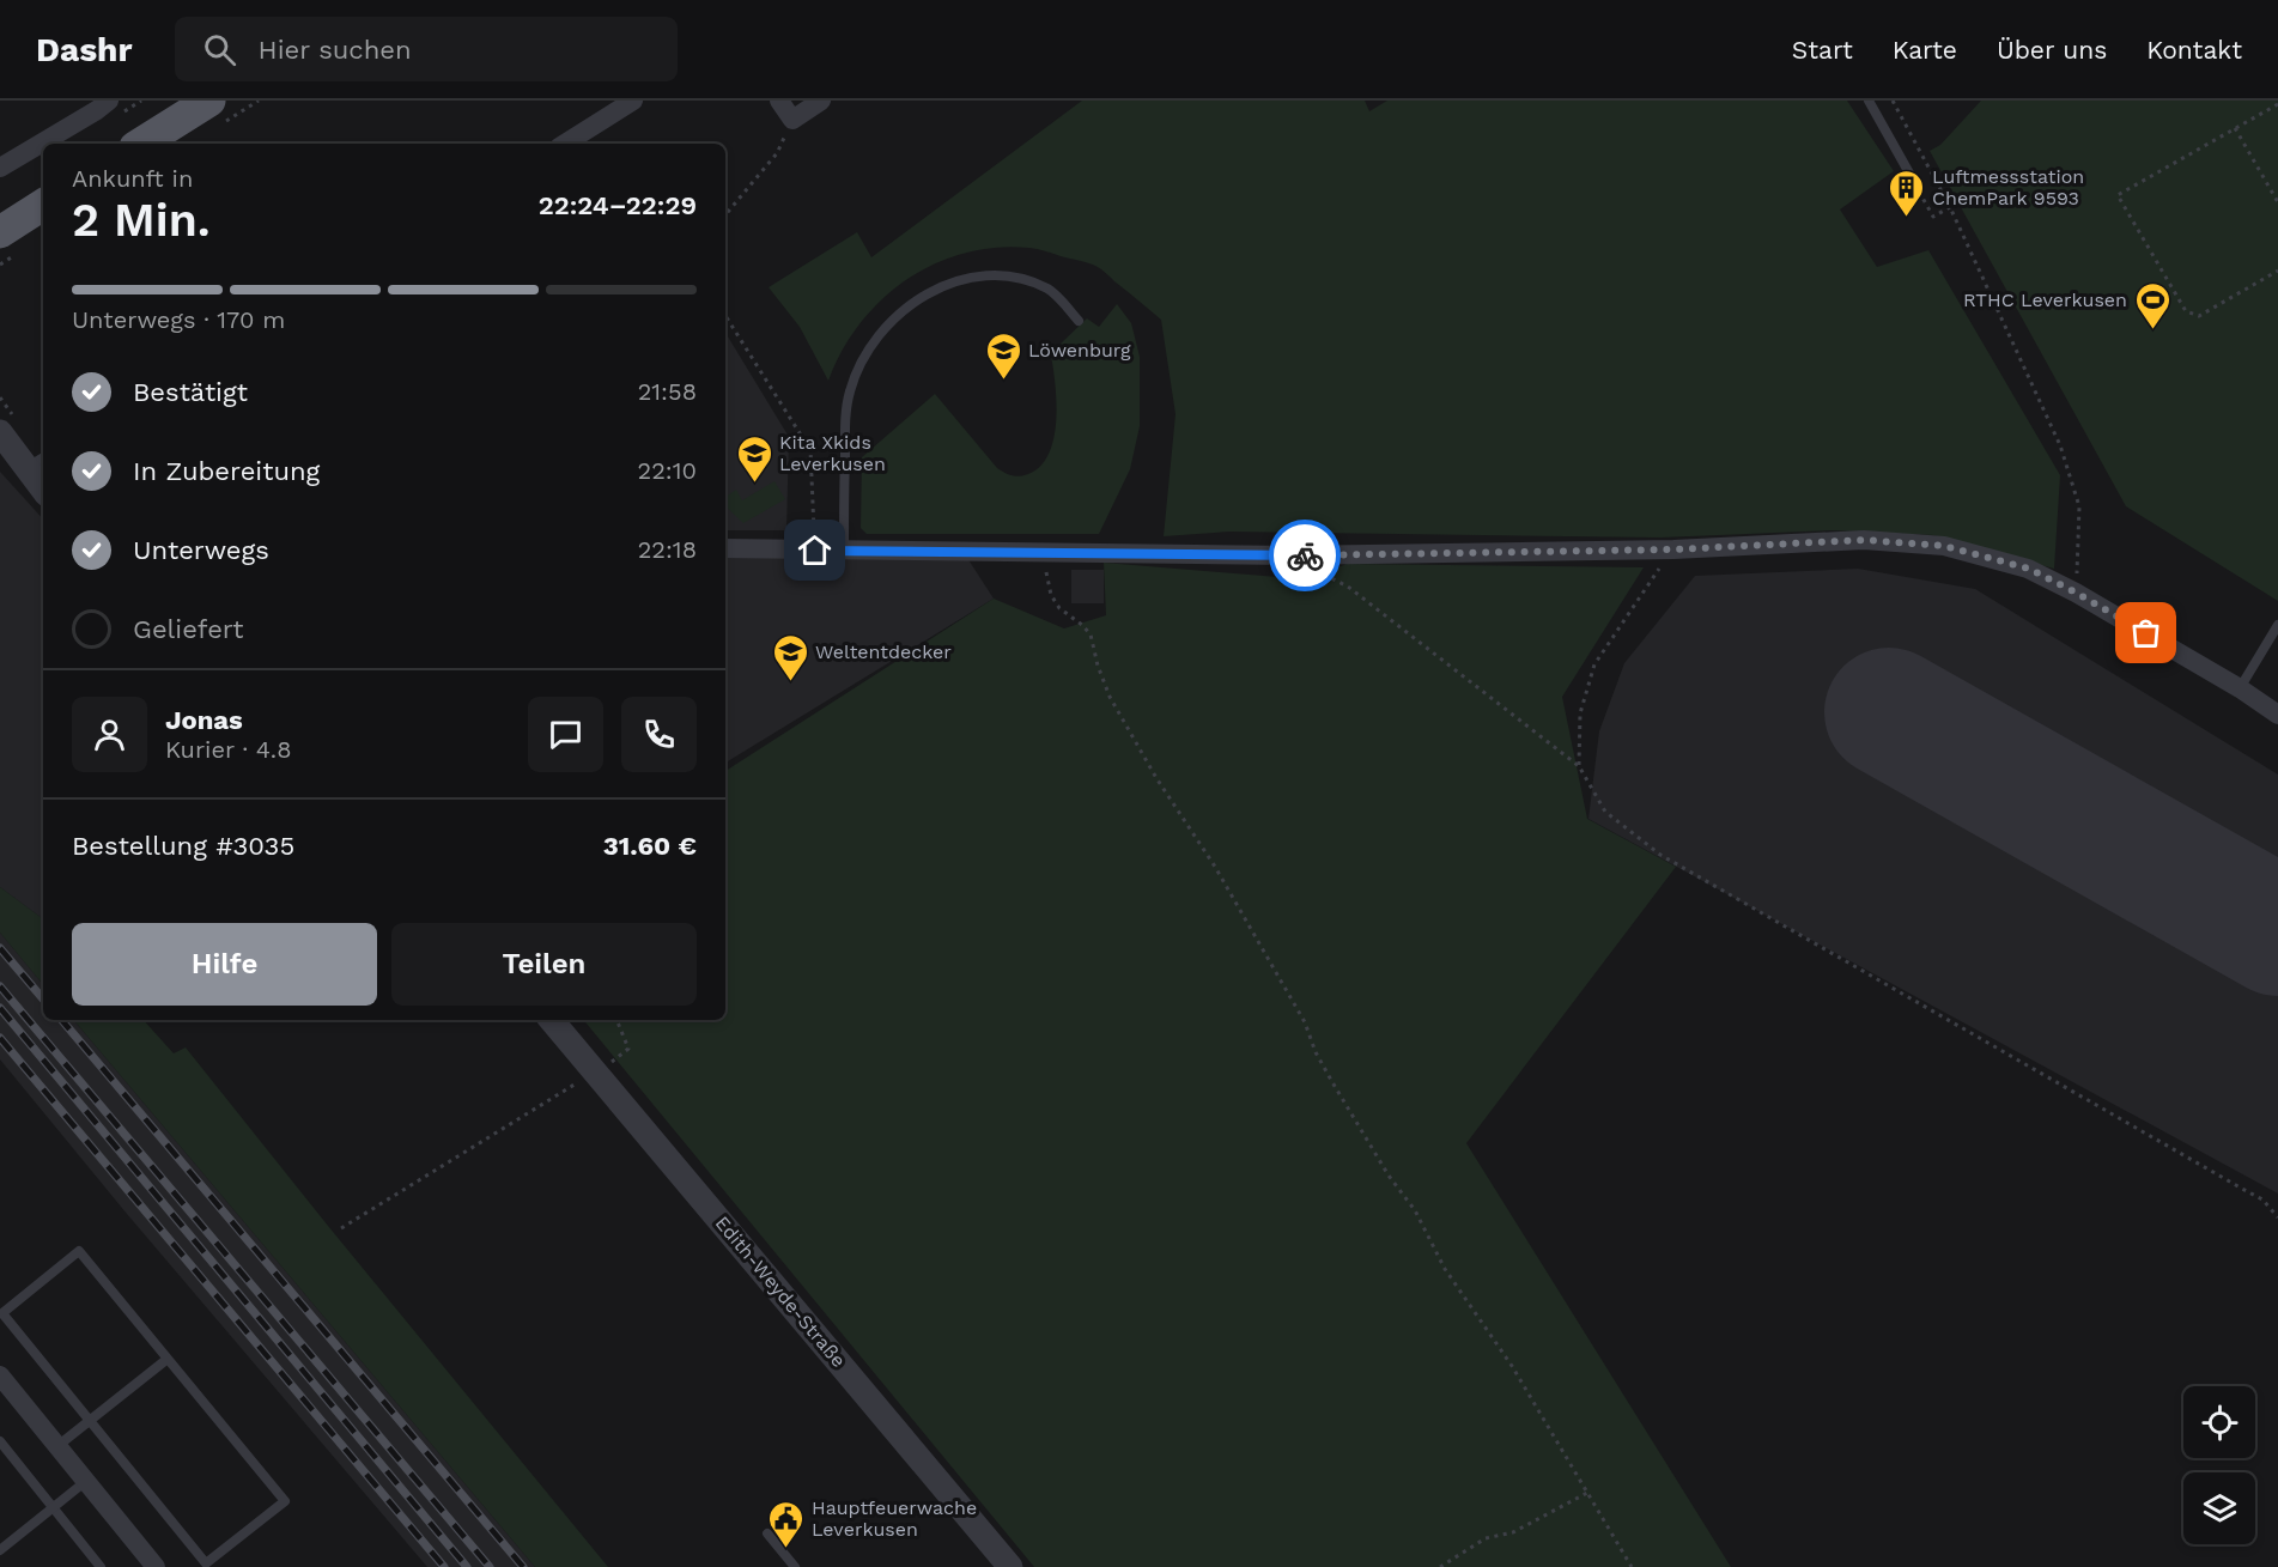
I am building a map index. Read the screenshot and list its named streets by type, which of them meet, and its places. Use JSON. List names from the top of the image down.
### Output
{
  "streets": {
    "street": ["Edith-Weyde-Straße"]
  },
  "places": {
    "building": ["Luftmessstation ChemPark 9593"],
    "sports": ["RTHC Leverkusen"],
    "school or university": ["Löwenburg", "Kita Xkids Leverkusen", "Weltentdecker"],
    "public building": ["Hauptfeuerwache Leverkusen"]
  },
  "page": {
    "header": "Dashr",
    "search": "Hier suchen",
    "nav": [
      "Start",
      "Karte",
      "Über uns",
      "Kontakt"
    ],
    "heading": ["2 Min.", "Ankunft in", "22:24–22:29"],
    "panel": [
      "Jonas",
      "Kurier · 4.8",
      "Bestellung #3035",
      "31.60 €"
    ],
    "bar": "Unterwegs · 170 m",
    "list": [
      ["Bestätigt", "21:58"],
      ["In Zubereitung", "22:10"],
      ["Unterwegs", "22:18"],
      "Geliefert"
    ],
    "buttons": ["Hilfe", "Teilen"]
  }
}
